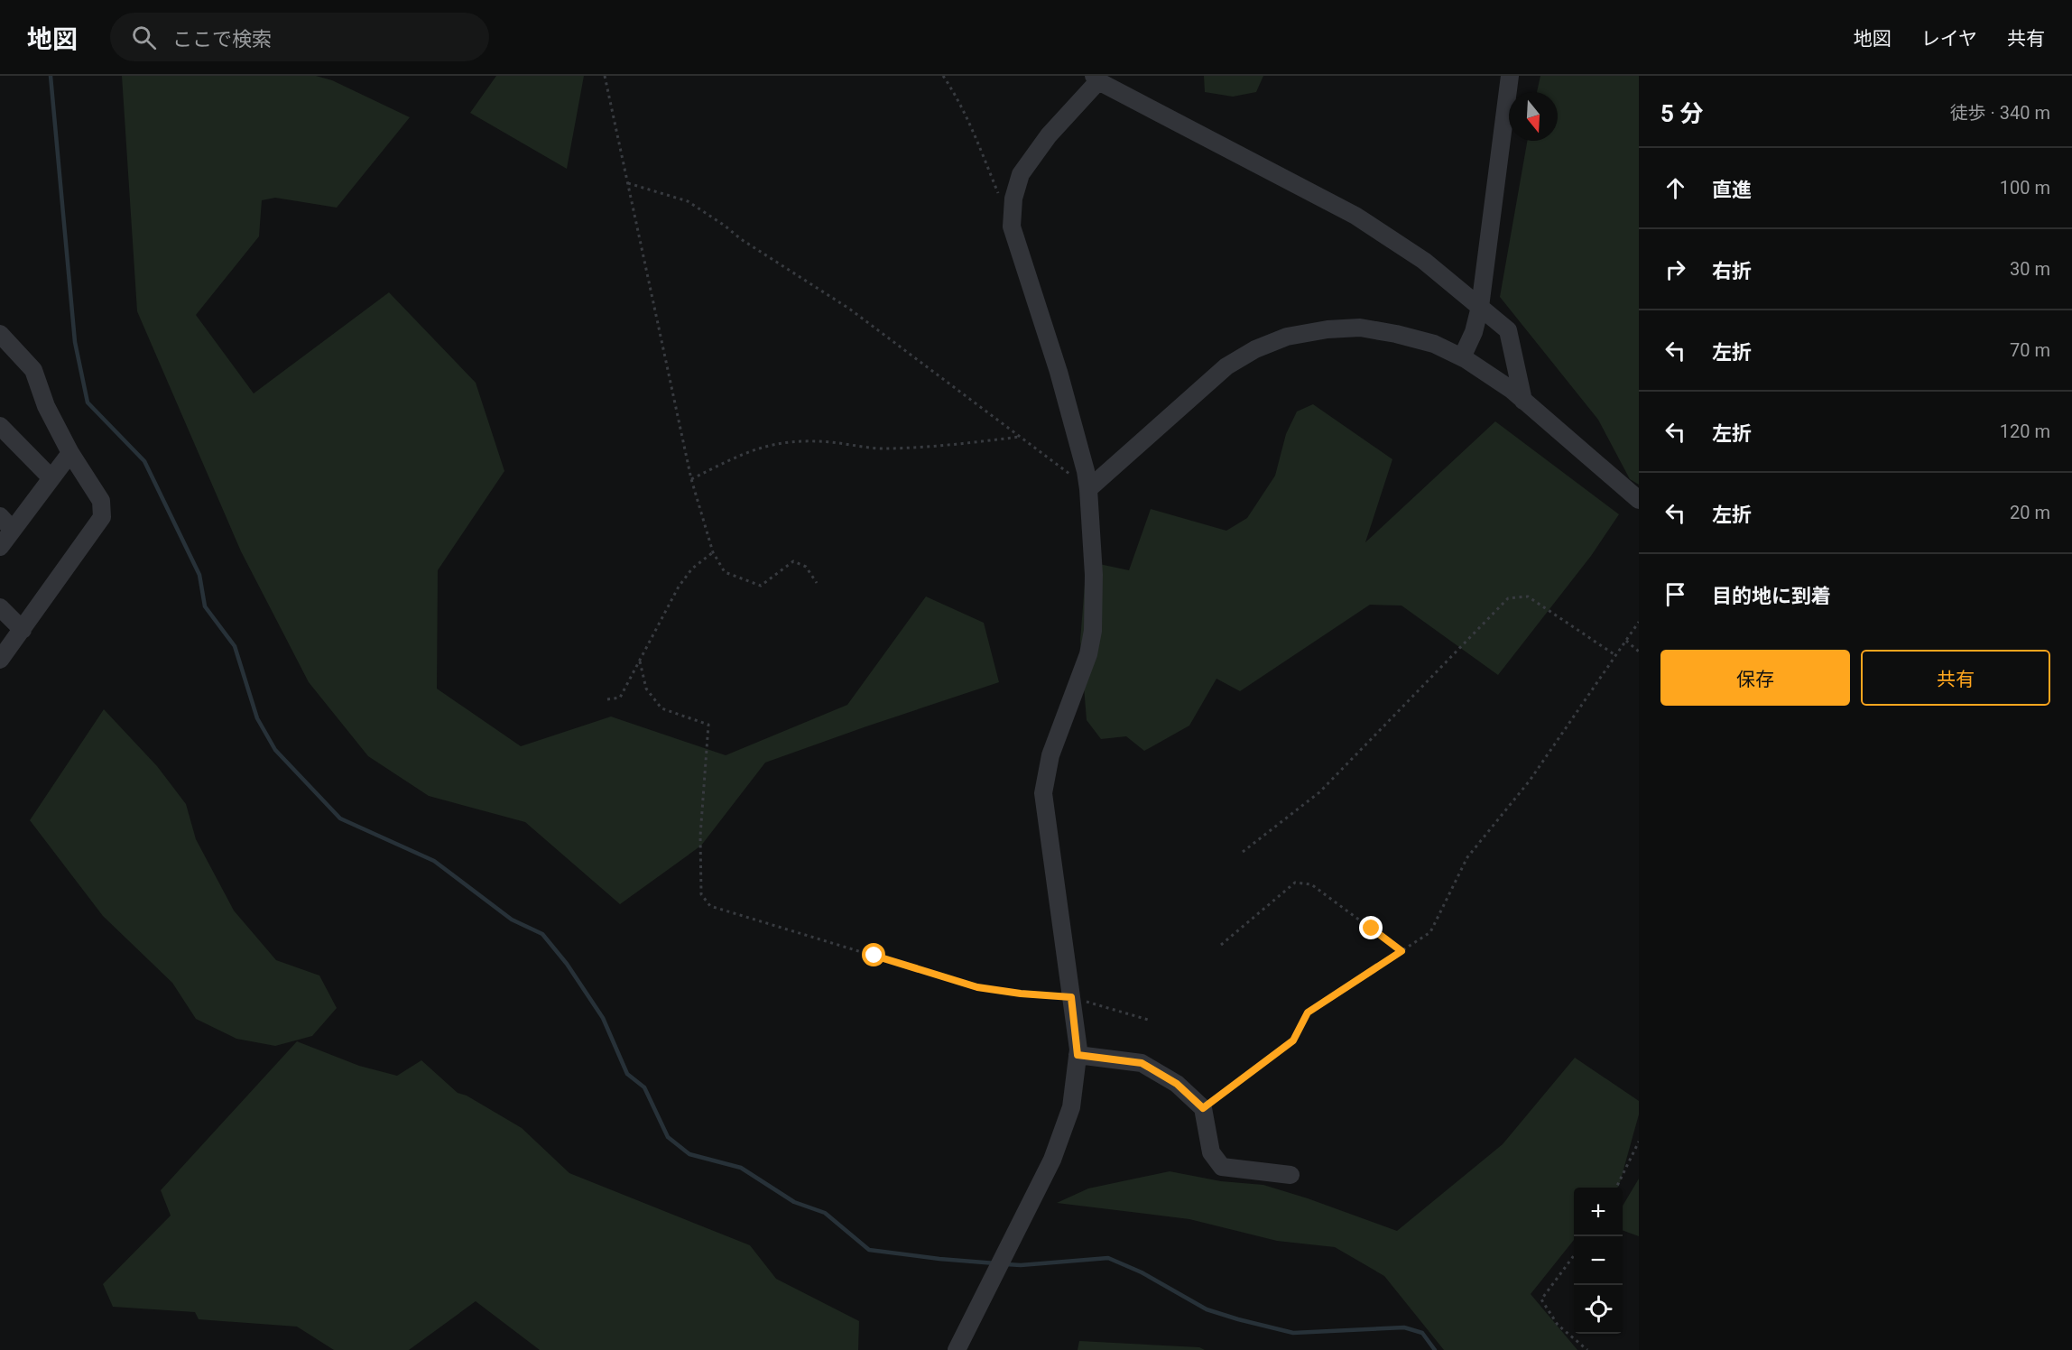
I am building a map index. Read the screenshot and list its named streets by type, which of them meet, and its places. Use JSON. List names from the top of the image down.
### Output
{
  "north": "bottom",
  "page": {
    "header": "地図",
    "search": "ここで検索",
    "nav": ["地図", "レイヤ", "共有"],
    "heading": ["5 分", "徒歩 · 340 m"],
    "list": [
      ["直進", "100 m"],
      ["右折", "30 m"],
      ["左折", "70 m"],
      ["左折", "120 m"],
      ["左折", "20 m"],
      "目的地に到着"
    ],
    "buttons": ["保存", "共有"],
    "map_buttons": ["+", "−"]
  }
}
